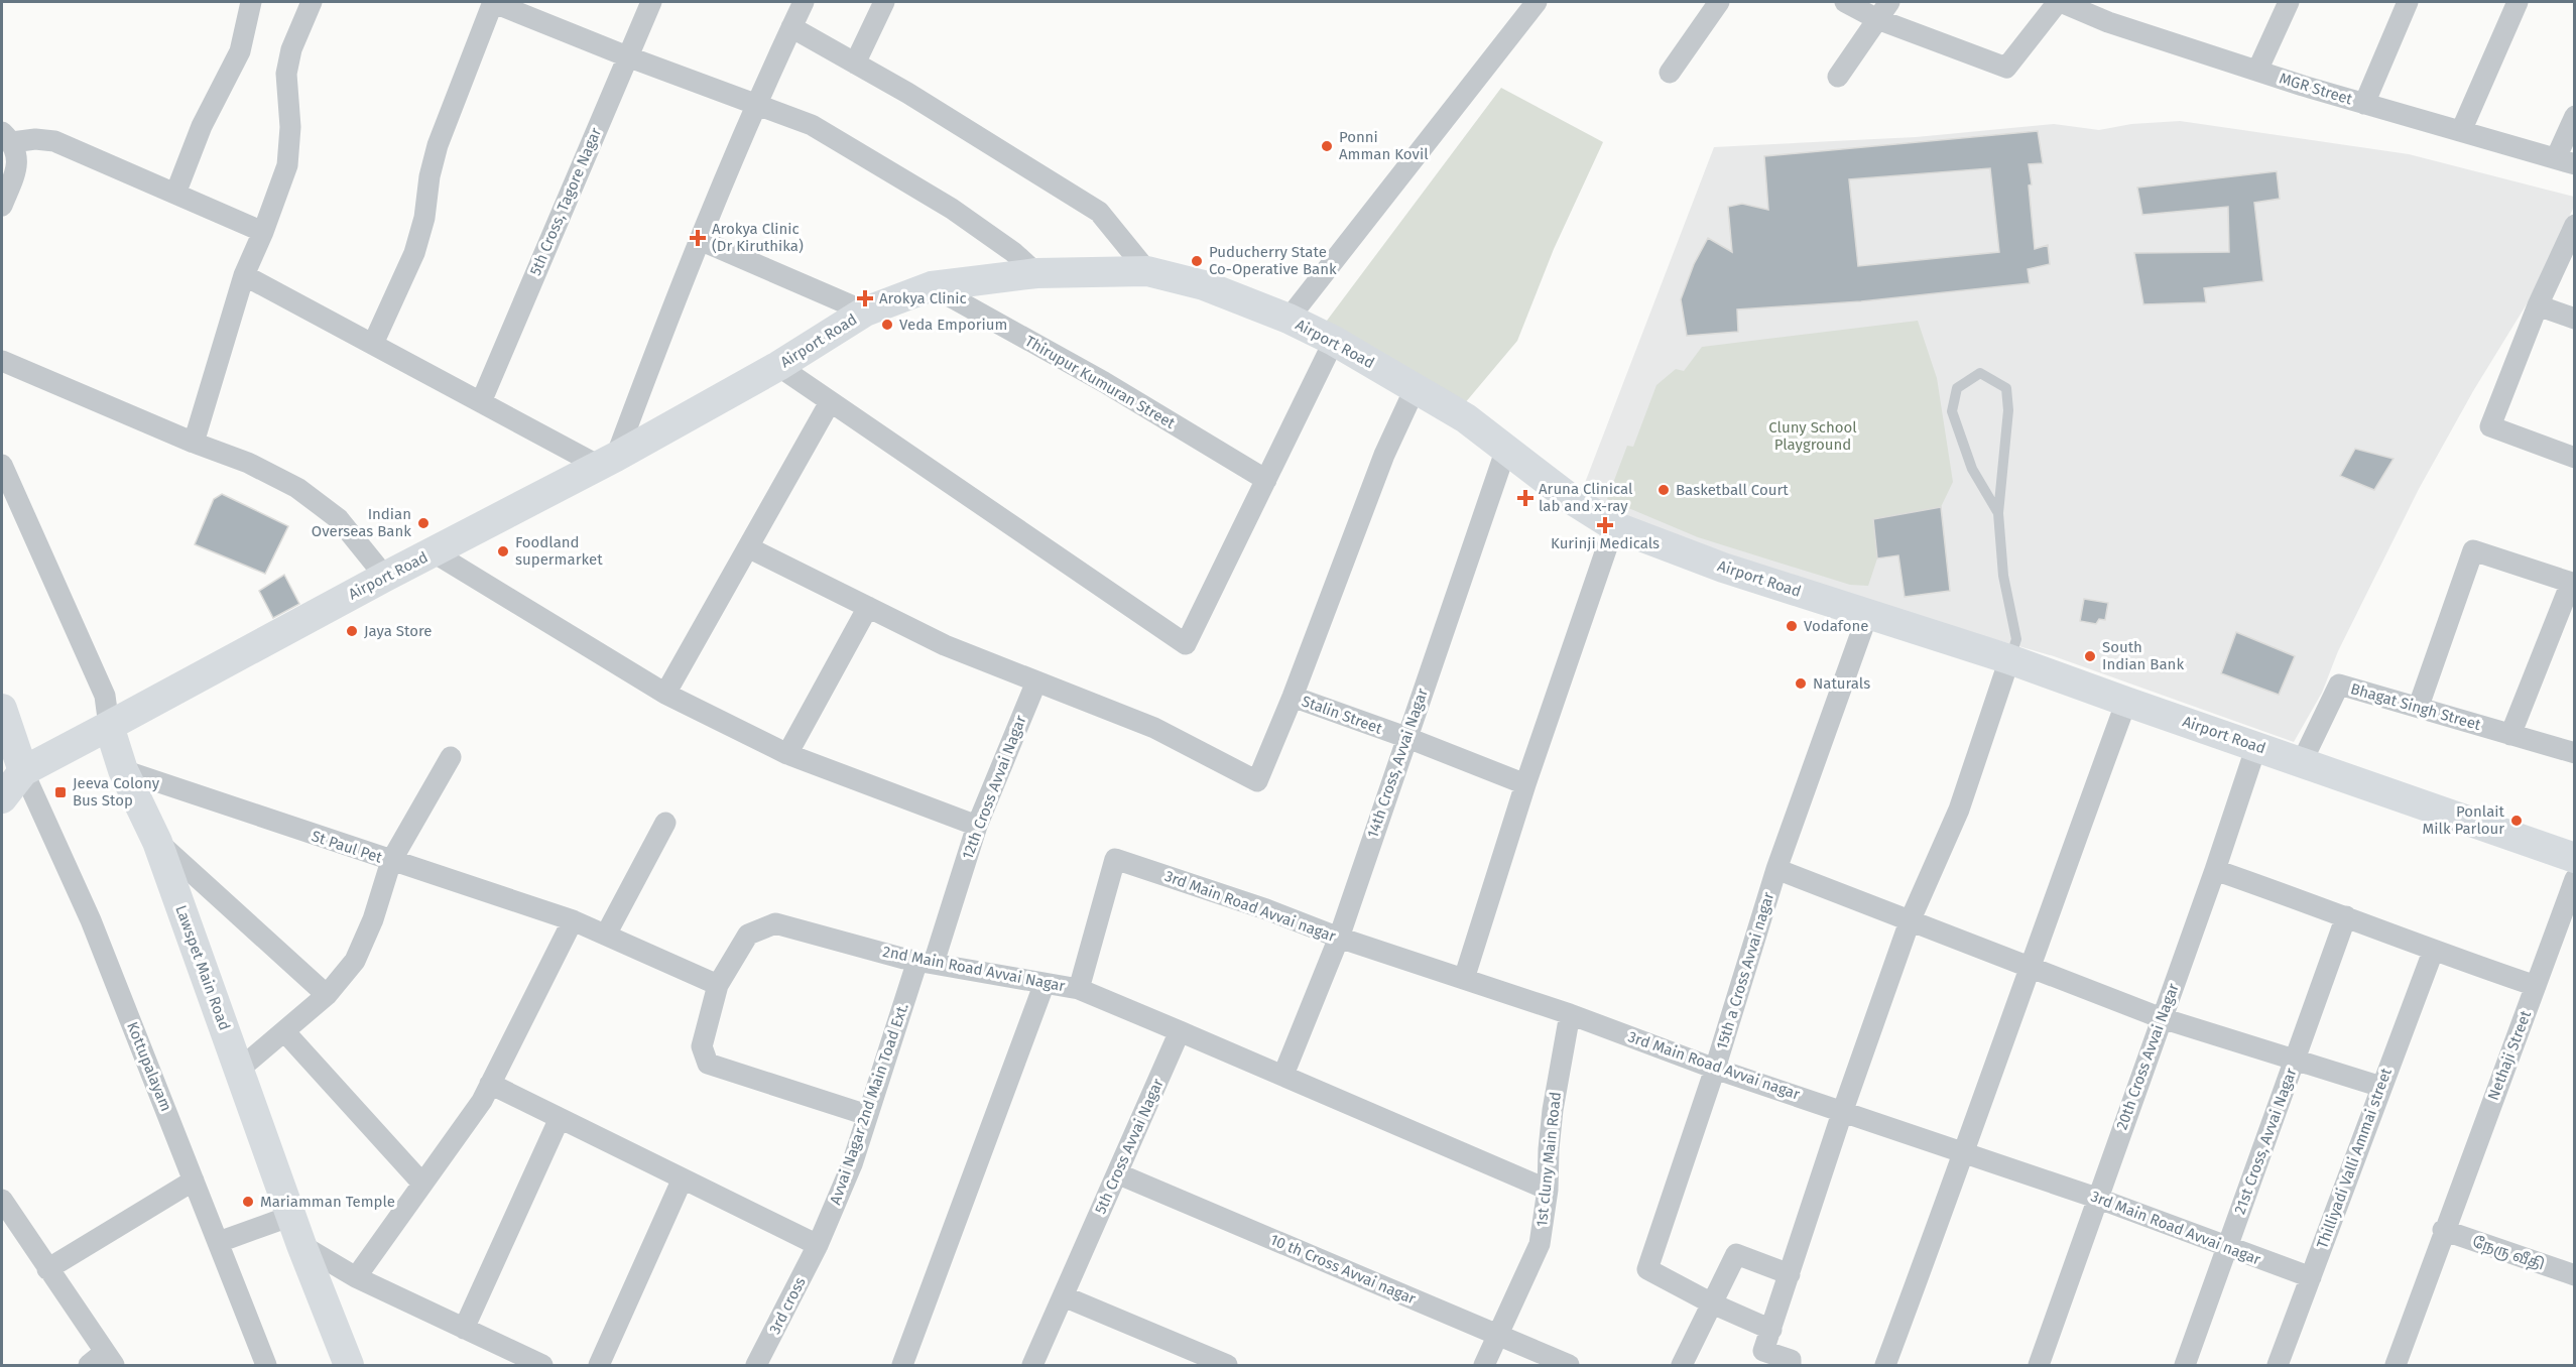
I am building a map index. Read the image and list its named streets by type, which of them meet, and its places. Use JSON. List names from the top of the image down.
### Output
{
  "streets": {
    "street": [
      "MGR Street",
      "5th Cross, Tagore Nagar",
      "Airport Road",
      "Thirupur Kumuran Street",
      "Bhagat Singh Street",
      "Stalin Street",
      "14th Cross, Avvai Nagar",
      "12th Cross Avvai Nagar",
      "St Paul Pet",
      "3rd Main Road Avvai nagar",
      "Lawspet Main Road",
      "2nd Main Road Avvai Nagar",
      "15th a Cross Avvai nagar",
      "Nethaji Street",
      "20th Cross Avvai Nagar",
      "Kottupalayam",
      "Avvai Nagar 2nd Main Toad Ext.",
      "21st Cross, Avvai Nagar",
      "5th Cross Avvai Nagar",
      "Thilliyadi Valli Ammai street",
      "1st cluny Main Road",
      "நேரு வீதி",
      "10 th Cross Avvai nagar",
      "3rd cross"
    ]
  },
  "crossings": [
    ["Airport Road", "Thirupur Kumuran Street"],
    ["Airport Road", "Bhagat Singh Street"],
    ["Airport Road", "14th Cross, Avvai Nagar"],
    ["Airport Road", "Lawspet Main Road"],
    ["Airport Road", "15th a Cross Avvai nagar"],
    ["Airport Road", "20th Cross Avvai Nagar"],
    ["Stalin Street", "14th Cross, Avvai Nagar"],
    ["14th Cross, Avvai Nagar", "3rd Main Road Avvai nagar"],
    ["12th Cross Avvai Nagar", "2nd Main Road Avvai Nagar"],
    ["12th Cross Avvai Nagar", "Avvai Nagar 2nd Main Toad Ext."],
    ["St Paul Pet", "Lawspet Main Road"],
    ["St Paul Pet", "2nd Main Road Avvai Nagar"],
    ["3rd Main Road Avvai nagar", "2nd Main Road Avvai Nagar"],
    ["3rd Main Road Avvai nagar", "15th a Cross Avvai nagar"],
    ["3rd Main Road Avvai nagar", "20th Cross Avvai Nagar"],
    ["3rd Main Road Avvai nagar", "21st Cross, Avvai Nagar"],
    ["3rd Main Road Avvai nagar", "Thilliyadi Valli Ammai street"],
    ["3rd Main Road Avvai nagar", "1st cluny Main Road"],
    ["2nd Main Road Avvai Nagar", "Avvai Nagar 2nd Main Toad Ext."],
    ["2nd Main Road Avvai Nagar", "5th Cross Avvai Nagar"],
    ["Nethaji Street", "நேரு வீதி"],
    ["Avvai Nagar 2nd Main Toad Ext.", "3rd cross"],
    ["5th Cross Avvai Nagar", "10 th Cross Avvai nagar"],
    ["1st cluny Main Road", "10 th Cross Avvai nagar"]
  ],
  "parks": ["Cluny School Playground"],
  "places": {
    "other": [
      "Ponni Amman Kovil",
      "Puducherry State Co-Operative Bank",
      "Veda Emporium",
      "Basketball Court",
      "Indian Overseas Bank",
      "Foodland supermarket",
      "Vodafone",
      "Jaya Store",
      "South Indian Bank",
      "Naturals",
      "Ponlait Milk Parlour",
      "Mariamman Temple"
    ],
    "health": [
      "Arokya Clinic (Dr Kiruthika)",
      "Arokya Clinic",
      "Aruna Clinical lab and x-ray",
      "Kurinji Medicals"
    ],
    "transit": ["Jeeva Colony Bus Stop"]
  }
}
